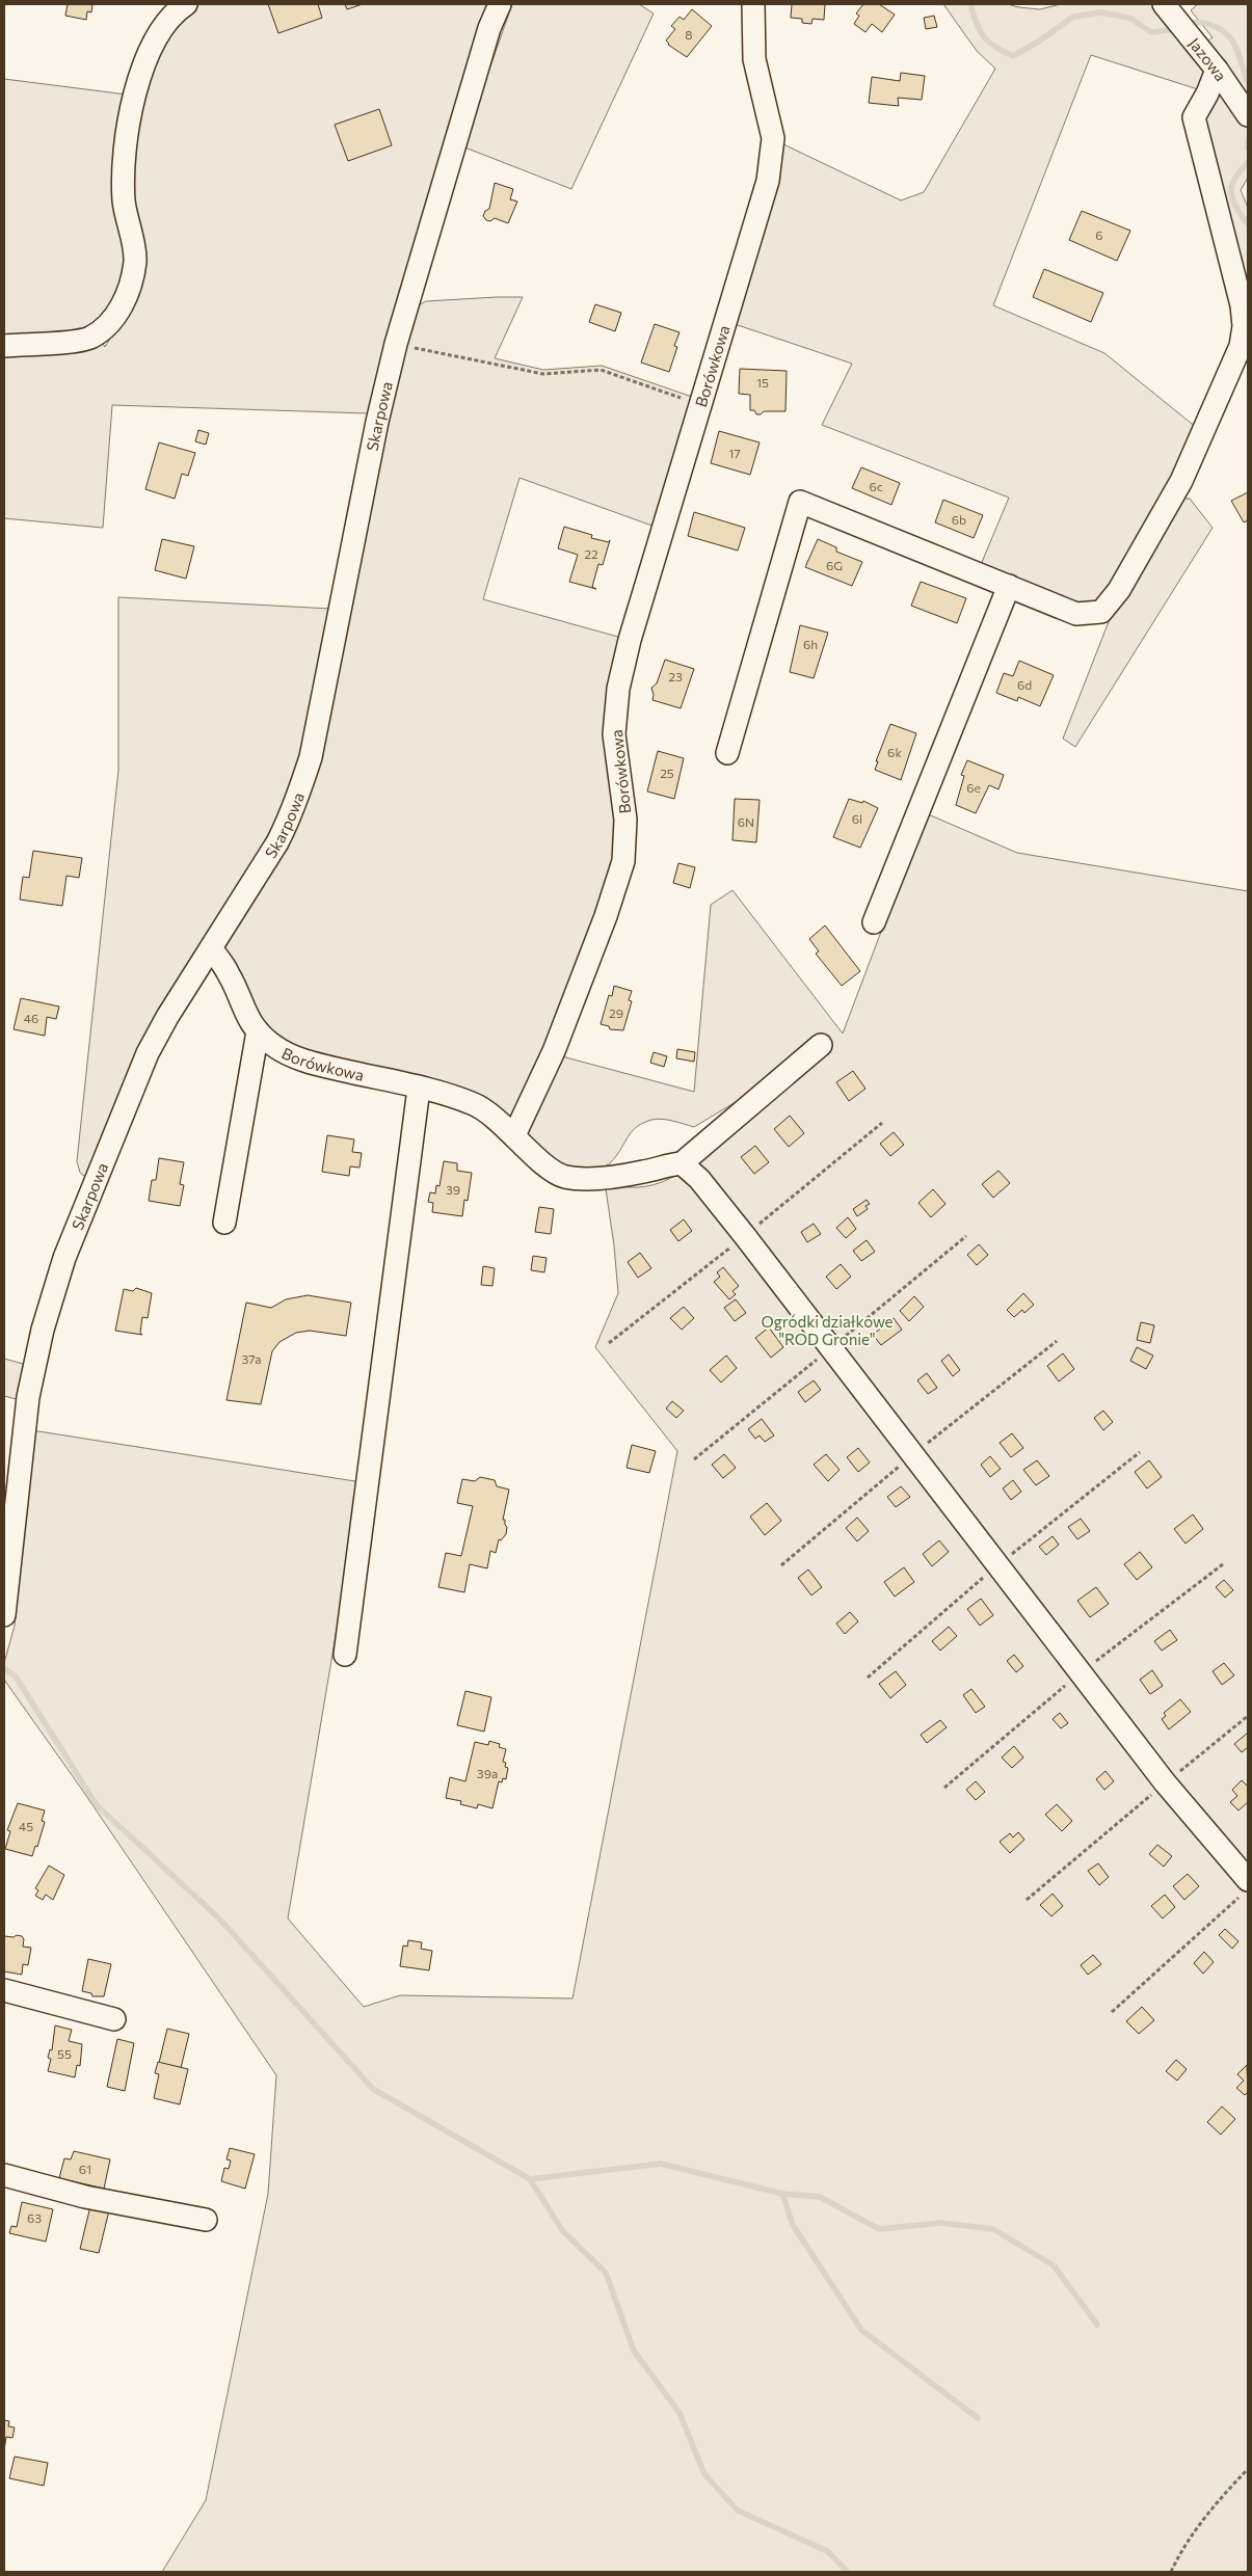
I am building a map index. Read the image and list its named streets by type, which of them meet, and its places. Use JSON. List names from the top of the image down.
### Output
{
  "streets": {
    "street": ["Jazowa", "Borówkowa", "Skarpowa"]
  },
  "crossings": [
    ["Borówkowa", "Skarpowa"]
  ],
  "parks": ["Ogródki działkowe \"ROD Gronie\""],
  "house_numbers": [
    "8",
    "6",
    "15",
    "17",
    "6c",
    "6b",
    "22",
    "6G",
    "6h",
    "23",
    "6d",
    "6k",
    "25",
    "6e",
    "6l",
    "6N",
    "29",
    "46",
    "39",
    "37a",
    "39a",
    "45",
    "55",
    "61",
    "63"
  ]
}
